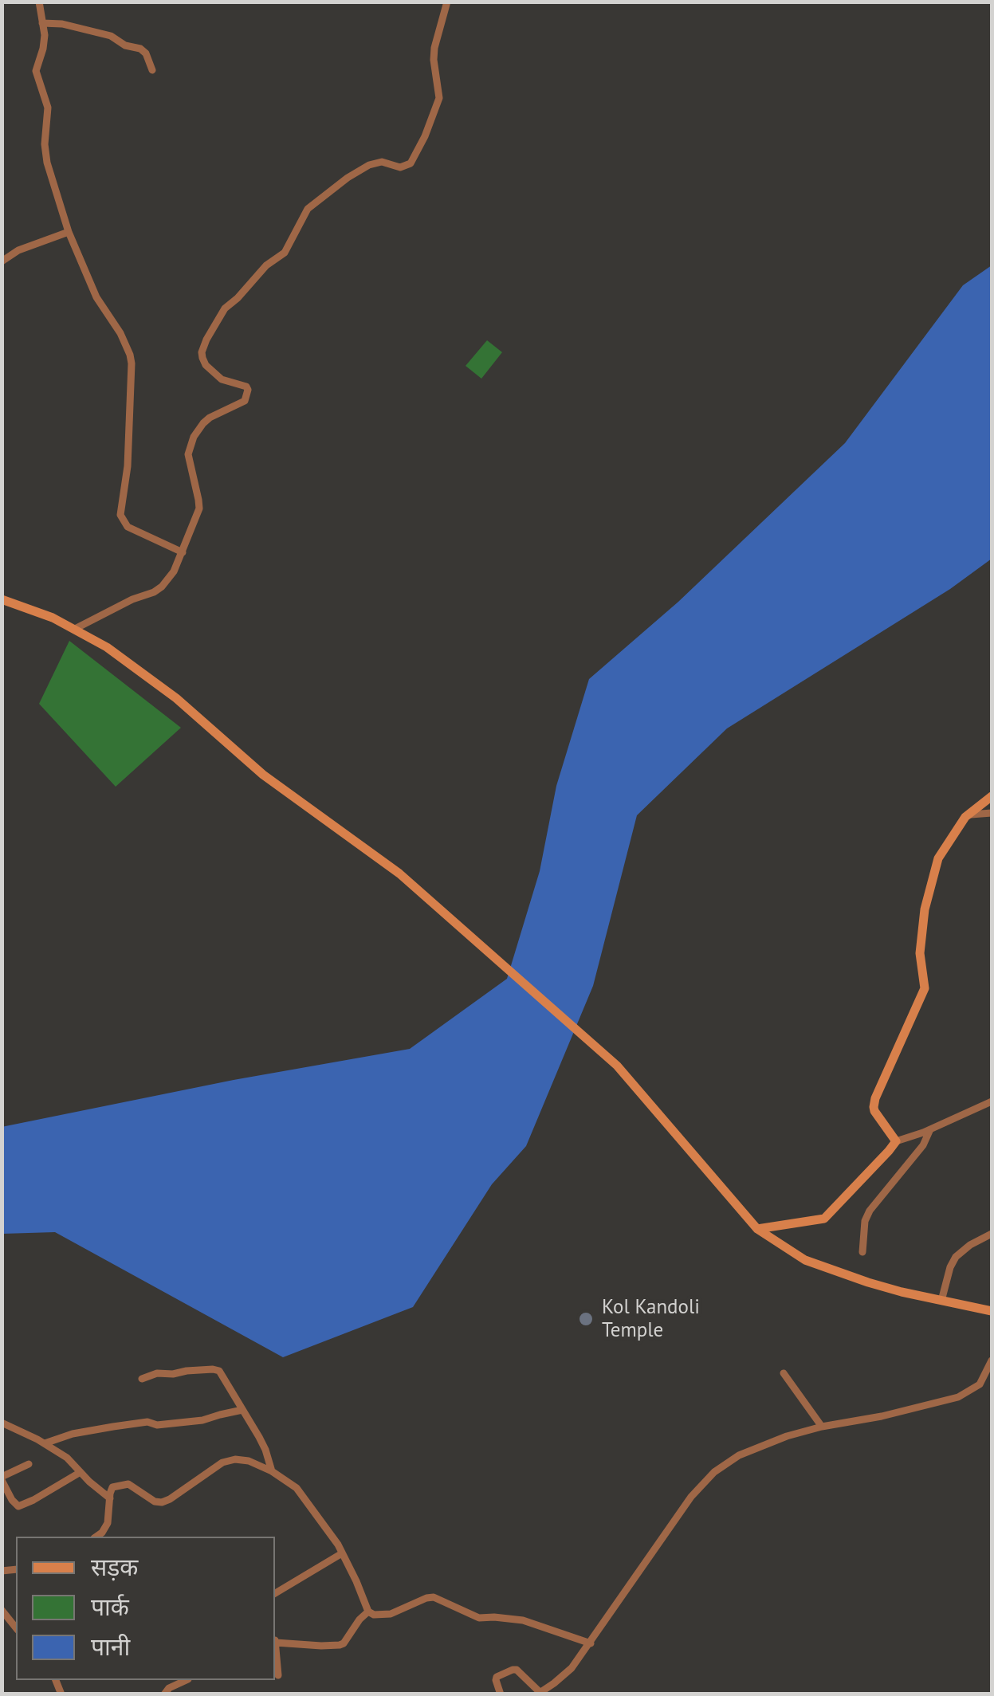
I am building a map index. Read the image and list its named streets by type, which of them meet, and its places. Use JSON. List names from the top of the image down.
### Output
{
  "places": ["Kol Kandoli Temple"],
  "legend": ["सड़क", "पार्क", "पानी"]
}
